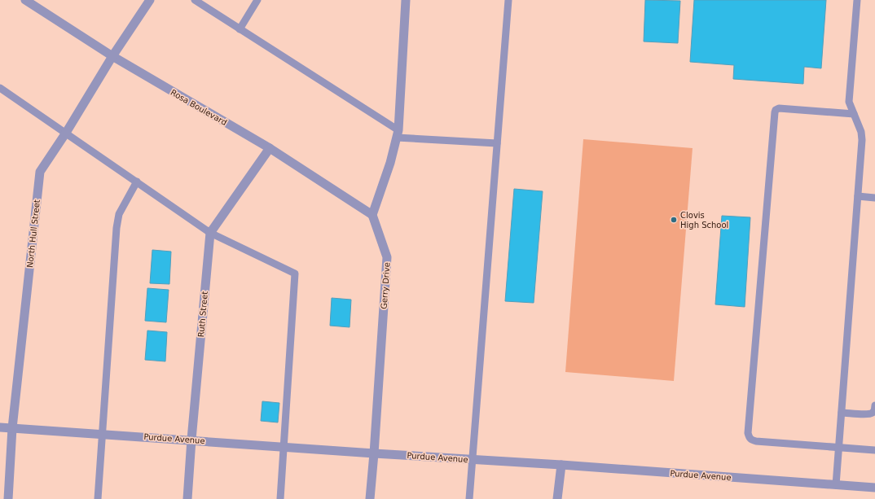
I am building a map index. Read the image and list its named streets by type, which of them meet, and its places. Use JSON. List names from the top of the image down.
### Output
{
  "streets": {
    "street": [
      "Rosa Boulevard",
      "North Hull Street",
      "Gerry Drive",
      "Ruth Street",
      "Purdue Avenue"
    ]
  },
  "crossings": [
    ["Rosa Boulevard", "North Hull Street"],
    ["Rosa Boulevard", "Gerry Drive"],
    ["Rosa Boulevard", "Ruth Street"],
    ["North Hull Street", "Purdue Avenue"],
    ["Gerry Drive", "Purdue Avenue"],
    ["Ruth Street", "Purdue Avenue"]
  ],
  "places": ["Clovis High School"]
}
